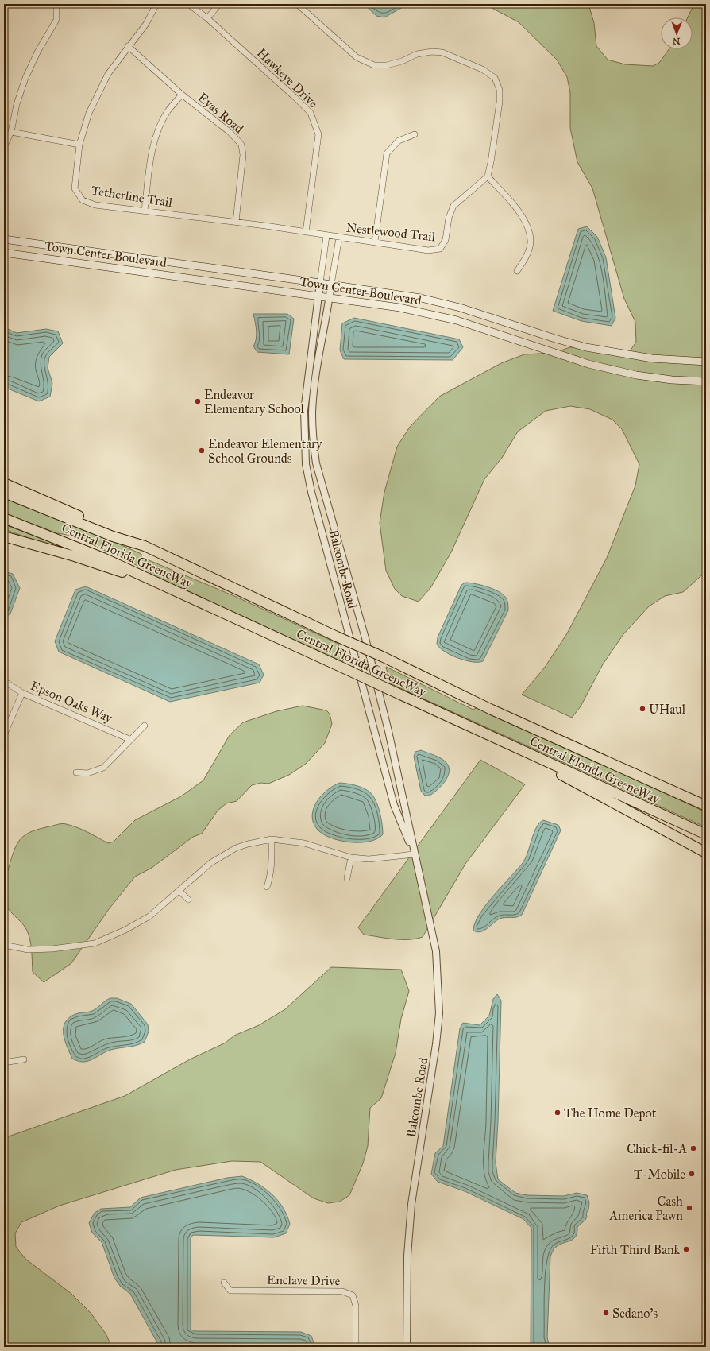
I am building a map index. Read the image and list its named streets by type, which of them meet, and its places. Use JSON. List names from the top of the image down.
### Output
{
  "streets": {
    "highway": ["Central Florida GreeneWay"],
    "main road": ["Town Center Boulevard"],
    "street": [
      "Hawkeye Drive",
      "Eyas Road",
      "Tetherline Trail",
      "Nestlewood Trail",
      "Balcombe Road",
      "Epson Oaks Way",
      "Enclave Drive"
    ]
  },
  "crossings": [
    ["Hawkeye Drive", "Tetherline Trail"],
    ["Eyas Road", "Tetherline Trail"],
    ["Tetherline Trail", "Nestlewood Trail"],
    ["Town Center Boulevard", "Balcombe Road"]
  ],
  "places": [
    "Endeavor Elementary School",
    "Endeavor Elementary School Grounds",
    "UHaul",
    "The Home Depot",
    "Chick-fil-A",
    "T-Mobile",
    "Cash America Pawn",
    "Fifth Third Bank",
    "Sedano's"
  ],
  "north": "bottom"
}
